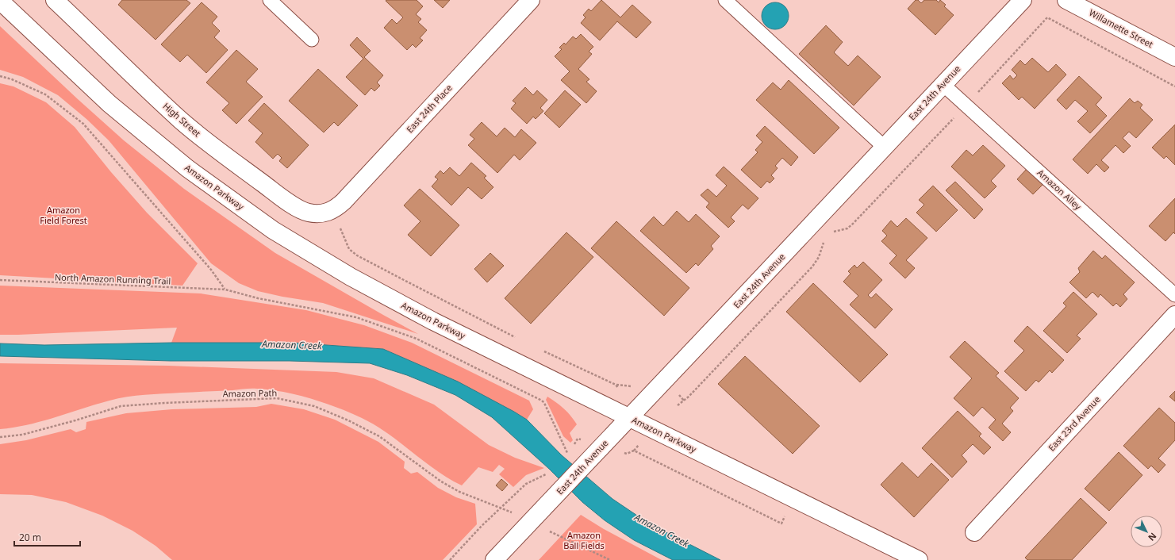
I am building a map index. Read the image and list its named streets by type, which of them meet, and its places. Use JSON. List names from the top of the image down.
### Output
{
  "streets": {
    "street": [
      "Willamette Street",
      "East 24th Avenue",
      "East 24th Place",
      "High Street",
      "Amazon Parkway",
      "East 23rd Avenue"
    ],
    "lane": ["Amazon Alley"],
    "path": ["North Amazon Running Trail", "Amazon Path"]
  },
  "crossings": [
    ["East 24th Avenue", "Amazon Parkway"],
    ["East 24th Avenue", "Amazon Alley"],
    ["East 24th Place", "High Street"]
  ],
  "water": ["Amazon Creek"],
  "parks": ["Amazon Field Forest", "Amazon Ball Fields"],
  "scale_bar": "20 m",
  "north": "bottom right"
}
